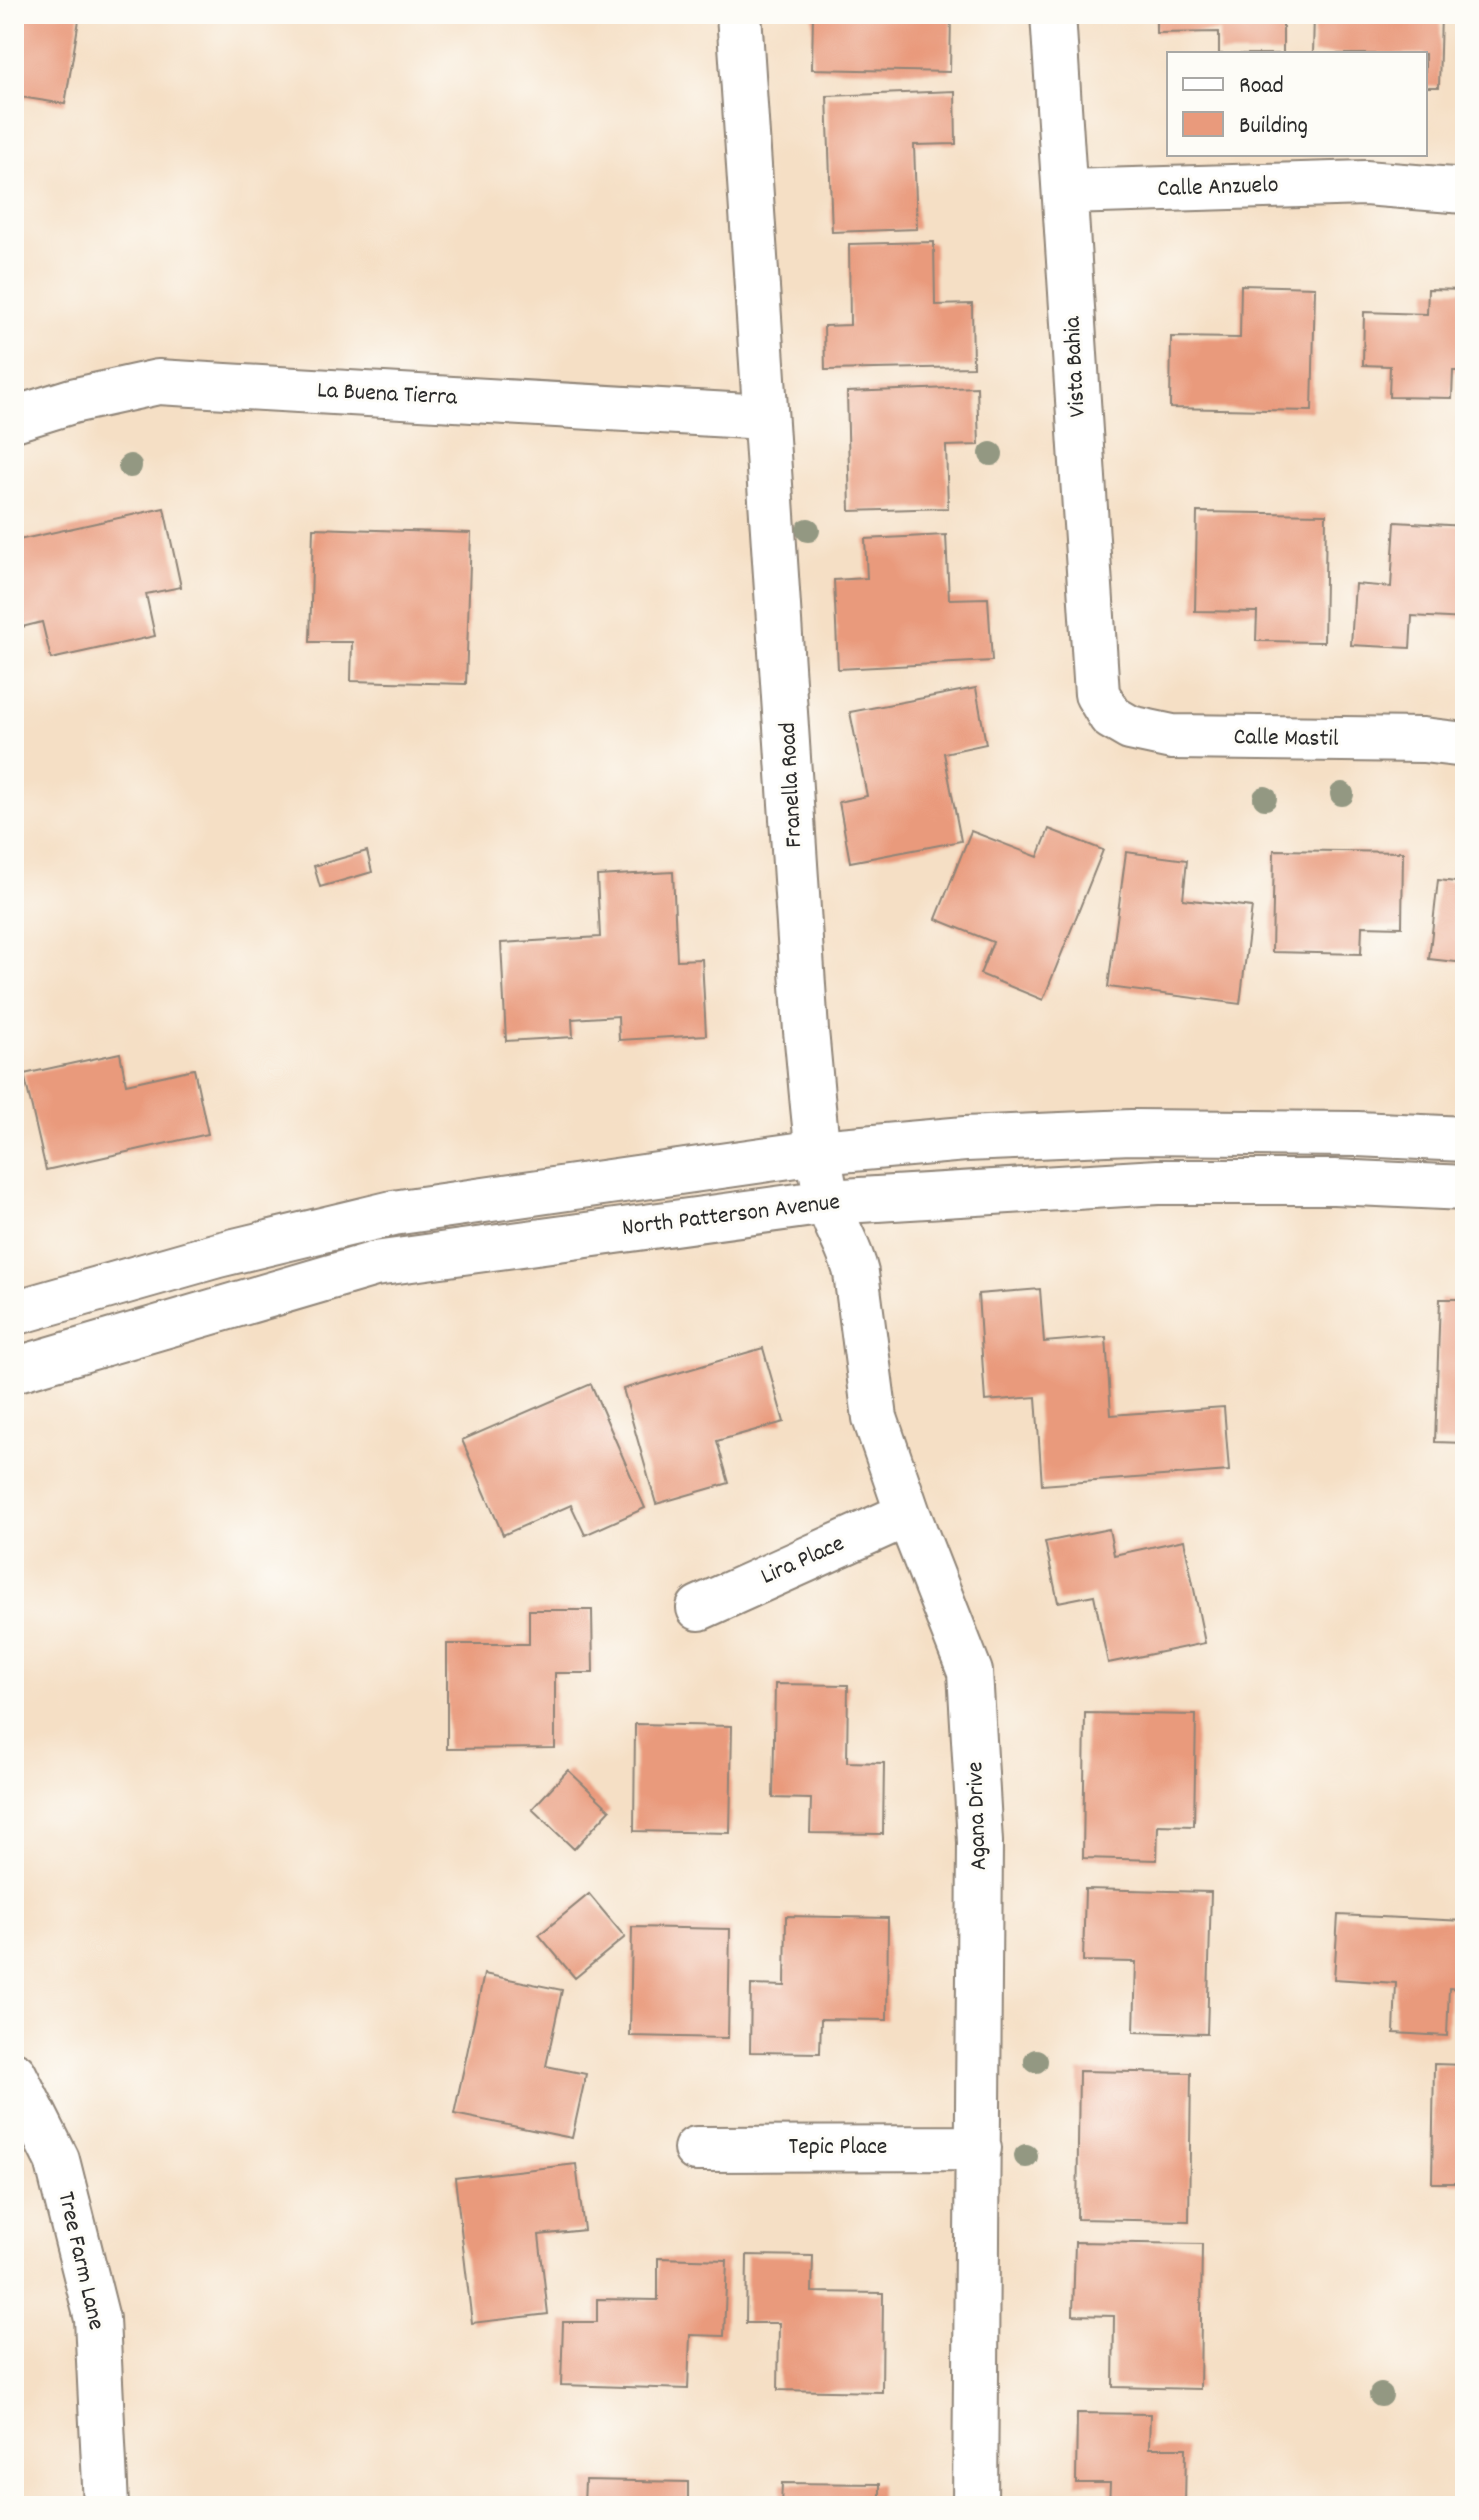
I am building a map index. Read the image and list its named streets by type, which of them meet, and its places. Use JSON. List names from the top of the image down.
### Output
{
  "streets": {
    "street": [
      "Calle Anzuelo",
      "Vista Bahia",
      "La Buena Tierra",
      "Calle Mastil",
      "Franella Road",
      "North Patterson Avenue",
      "Lira Place",
      "Agana Drive",
      "Tepic Place",
      "Tree Farm Lane"
    ]
  },
  "crossings": [
    ["Calle Anzuelo", "Vista Bahia"],
    ["Vista Bahia", "Calle Mastil"],
    ["La Buena Tierra", "Franella Road"],
    ["Franella Road", "North Patterson Avenue"],
    ["Franella Road", "Agana Drive"],
    ["North Patterson Avenue", "Agana Drive"],
    ["Lira Place", "Agana Drive"],
    ["Agana Drive", "Tepic Place"]
  ],
  "legend": ["Road", "Building"]
}
